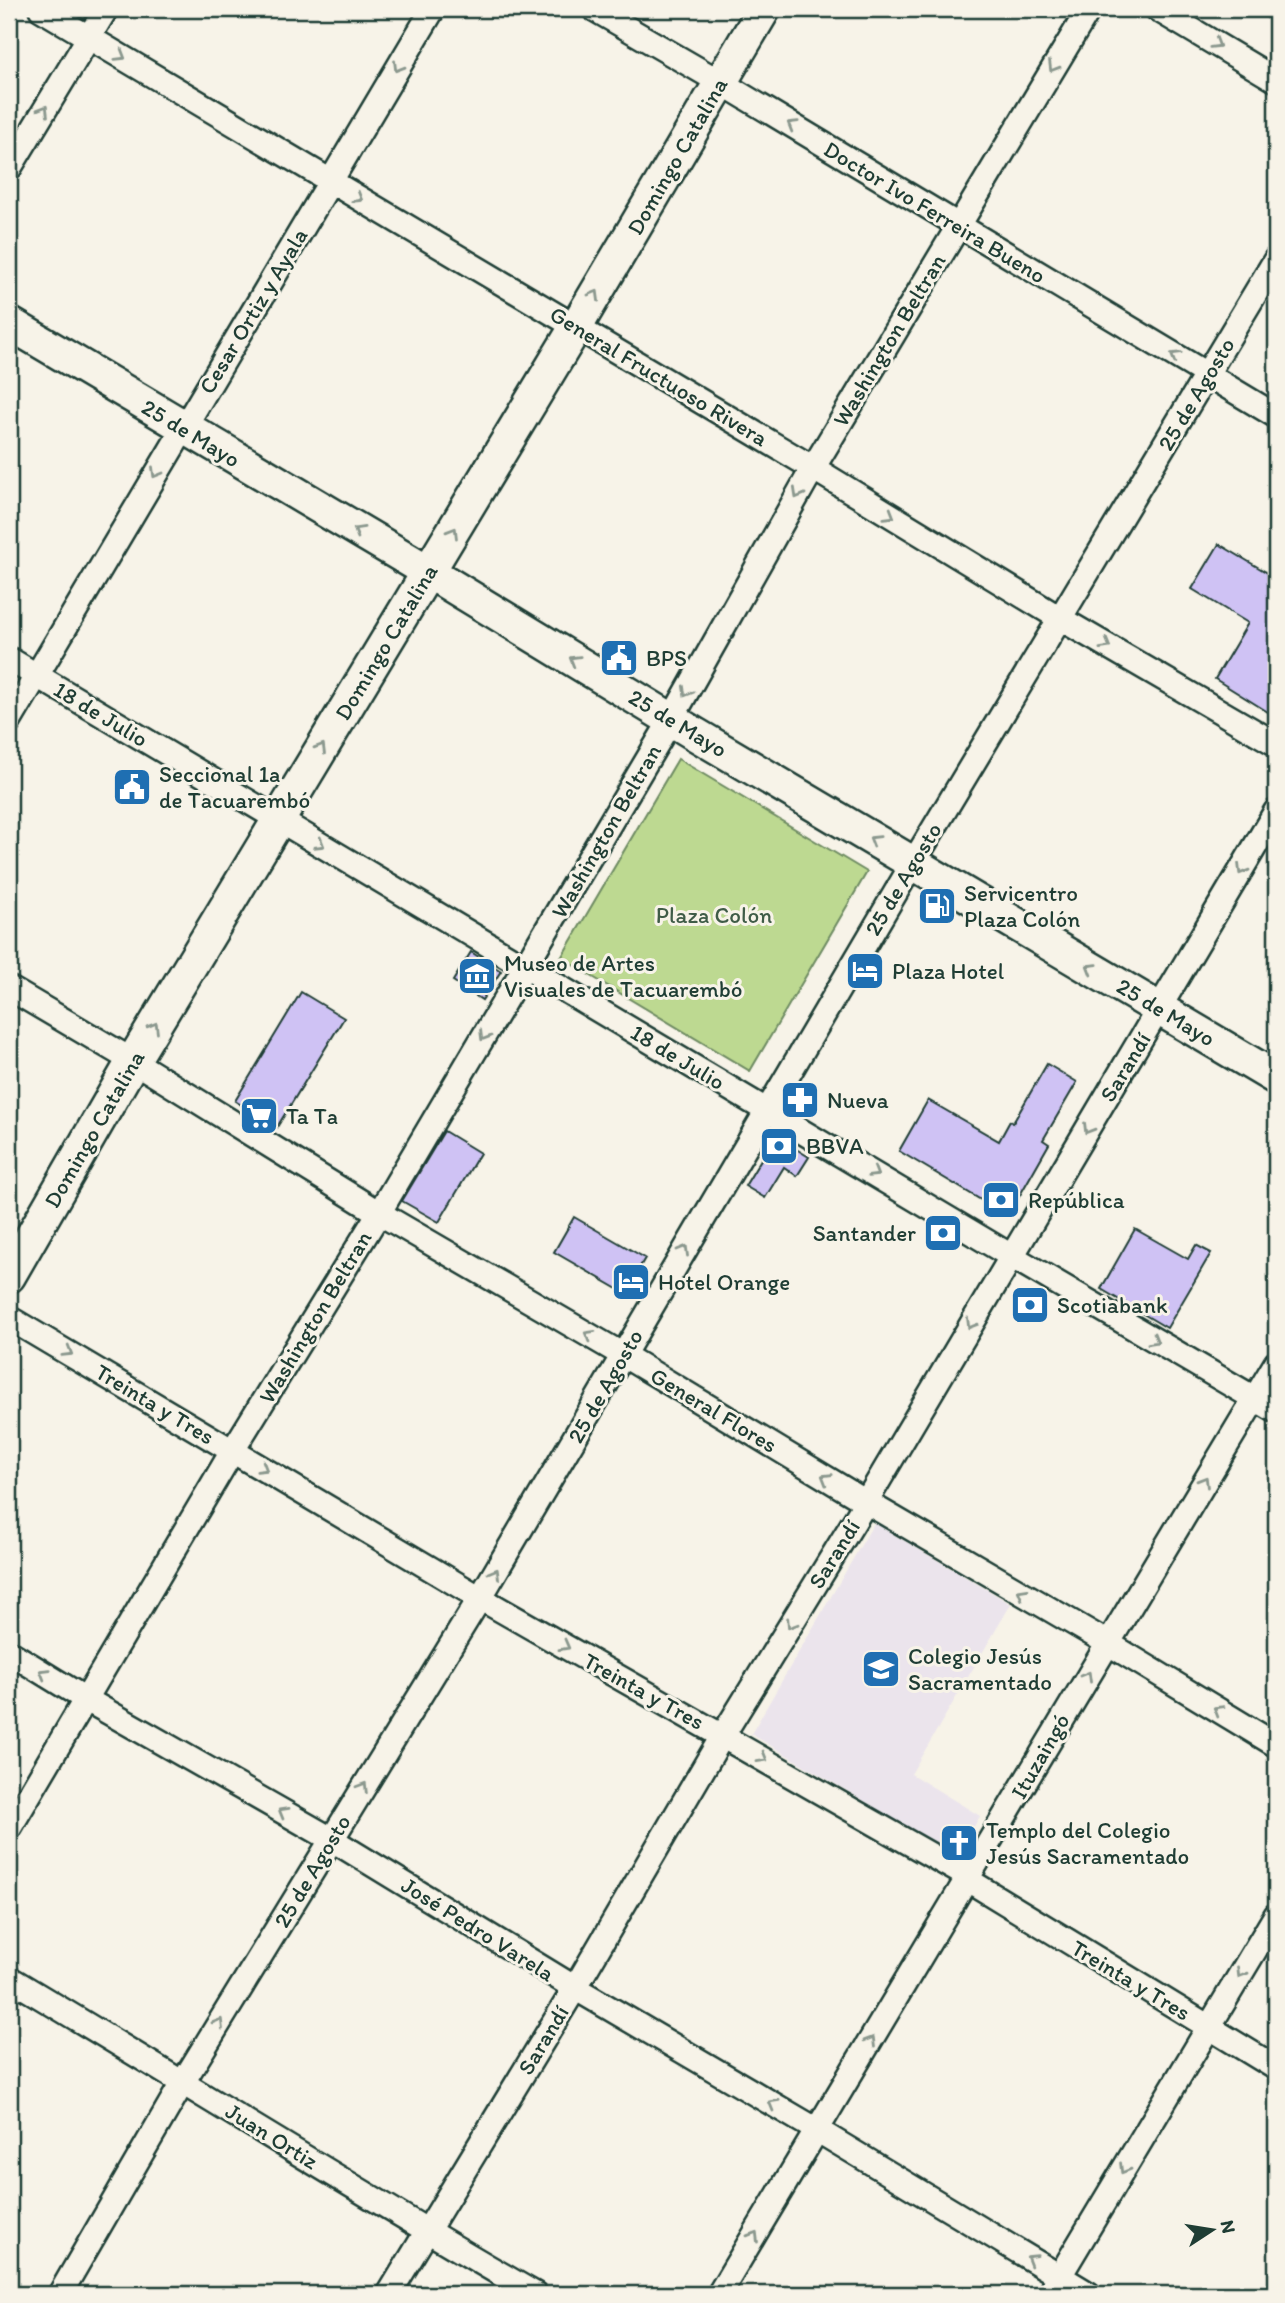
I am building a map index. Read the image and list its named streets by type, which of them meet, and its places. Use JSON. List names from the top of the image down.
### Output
{
  "streets": {
    "street": [
      "Domingo Catalina",
      "Doctor Ivo Ferreira Bueno",
      "Cesar Ortiz y Ayala",
      "Washington Beltran",
      "General Fructuoso Rivera",
      "25 de Agosto",
      "25 de Mayo",
      "18 de Julio",
      "Sarandí",
      "Treinta y Tres",
      "General Flores",
      "Ituzaingó",
      "José Pedro Varela",
      "Juan Ortiz"
    ]
  },
  "crossings": [
    ["Domingo Catalina", "Doctor Ivo Ferreira Bueno"],
    ["Domingo Catalina", "General Fructuoso Rivera"],
    ["Domingo Catalina", "25 de Mayo"],
    ["Domingo Catalina", "18 de Julio"],
    ["Domingo Catalina", "General Flores"],
    ["Doctor Ivo Ferreira Bueno", "Washington Beltran"],
    ["Doctor Ivo Ferreira Bueno", "25 de Agosto"],
    ["Cesar Ortiz y Ayala", "General Fructuoso Rivera"],
    ["Cesar Ortiz y Ayala", "25 de Mayo"],
    ["Cesar Ortiz y Ayala", "18 de Julio"],
    ["Washington Beltran", "General Fructuoso Rivera"],
    ["Washington Beltran", "25 de Mayo"],
    ["Washington Beltran", "18 de Julio"],
    ["Washington Beltran", "Treinta y Tres"],
    ["Washington Beltran", "General Flores"],
    ["Washington Beltran", "José Pedro Varela"],
    ["General Fructuoso Rivera", "25 de Agosto"],
    ["25 de Agosto", "25 de Mayo"],
    ["25 de Agosto", "18 de Julio"],
    ["25 de Agosto", "Treinta y Tres"],
    ["25 de Agosto", "General Flores"],
    ["25 de Agosto", "José Pedro Varela"],
    ["25 de Agosto", "Juan Ortiz"],
    ["25 de Mayo", "Sarandí"],
    ["18 de Julio", "Sarandí"],
    ["18 de Julio", "Ituzaingó"],
    ["Sarandí", "Treinta y Tres"],
    ["Sarandí", "General Flores"],
    ["Sarandí", "José Pedro Varela"],
    ["Sarandí", "Juan Ortiz"],
    ["Treinta y Tres", "Ituzaingó"],
    ["General Flores", "Ituzaingó"],
    ["Ituzaingó", "José Pedro Varela"]
  ],
  "one_way": [
    "Domingo Catalina",
    "Doctor Ivo Ferreira Bueno",
    "Cesar Ortiz y Ayala",
    "Washington Beltran",
    "General Fructuoso Rivera",
    "25 de Agosto",
    "25 de Mayo",
    "18 de Julio",
    "Sarandí",
    "Treinta y Tres",
    "General Flores",
    "Ituzaingó",
    "José Pedro Varela"
  ],
  "parks": ["Plaza Colón"],
  "places": {
    "public building": ["BPS", "Seccional 1a de Tacuarembó"],
    "fuel station": ["Servicentro Plaza Colón"],
    "hotel": ["Plaza Hotel", "Hotel Orange"],
    "museum": ["Museo de Artes Visuales de Tacuarembó"],
    "pharmacy": ["Nueva"],
    "supermarket": ["Ta Ta"],
    "bank": [
      "BBVA",
      "República",
      "Santander",
      "Scotiabank"
    ],
    "school or university": ["Colegio Jesús Sacramentado"],
    "church": ["Templo del Colegio Jesús Sacramentado"]
  },
  "north": "right"
}
